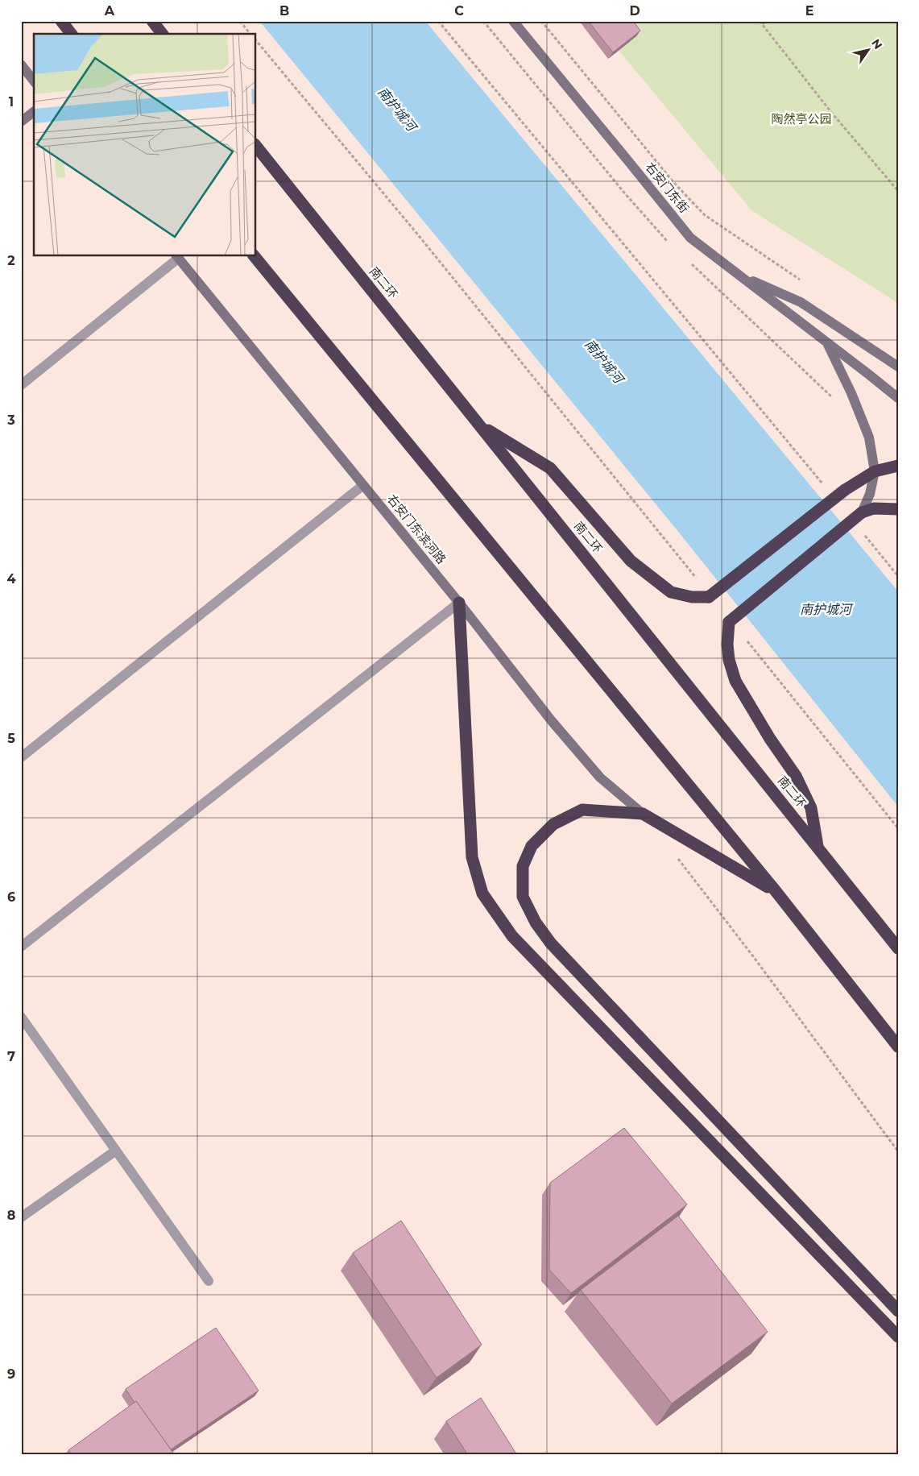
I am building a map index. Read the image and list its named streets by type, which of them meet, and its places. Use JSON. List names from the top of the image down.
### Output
{
  "streets": {
    "highway": ["南二环"],
    "street": ["右安门东街", "右安门东滨河路"]
  },
  "water": ["南护城河"],
  "parks": ["陶然亭公园"],
  "north": "top right",
  "grid": {
    "columns": [
      "A",
      "B",
      "C",
      "D",
      "E"
    ],
    "rows": [
      "1",
      "2",
      "3",
      "4",
      "5",
      "6",
      "7",
      "8",
      "9"
    ]
  }
}
